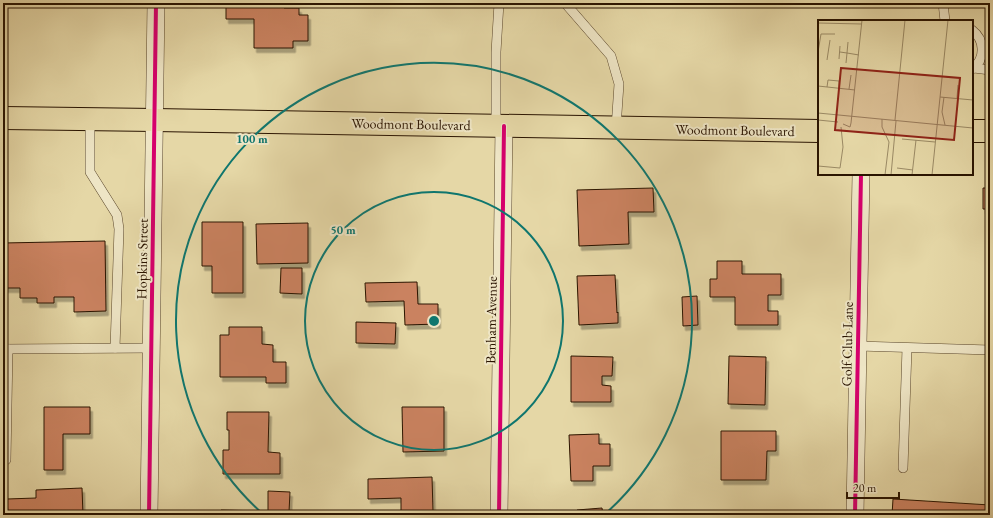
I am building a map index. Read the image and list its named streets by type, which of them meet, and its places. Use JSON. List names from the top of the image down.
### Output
{
  "streets": {
    "main road": ["Woodmont Boulevard"],
    "street": ["Hopkins Street", "Benham Avenue", "Golf Club Lane"]
  },
  "crossings": [
    ["Woodmont Boulevard", "Hopkins Street"],
    ["Woodmont Boulevard", "Benham Avenue"]
  ],
  "scale_bar": "20 m",
  "rings": ["100 m", "50 m"]
}
